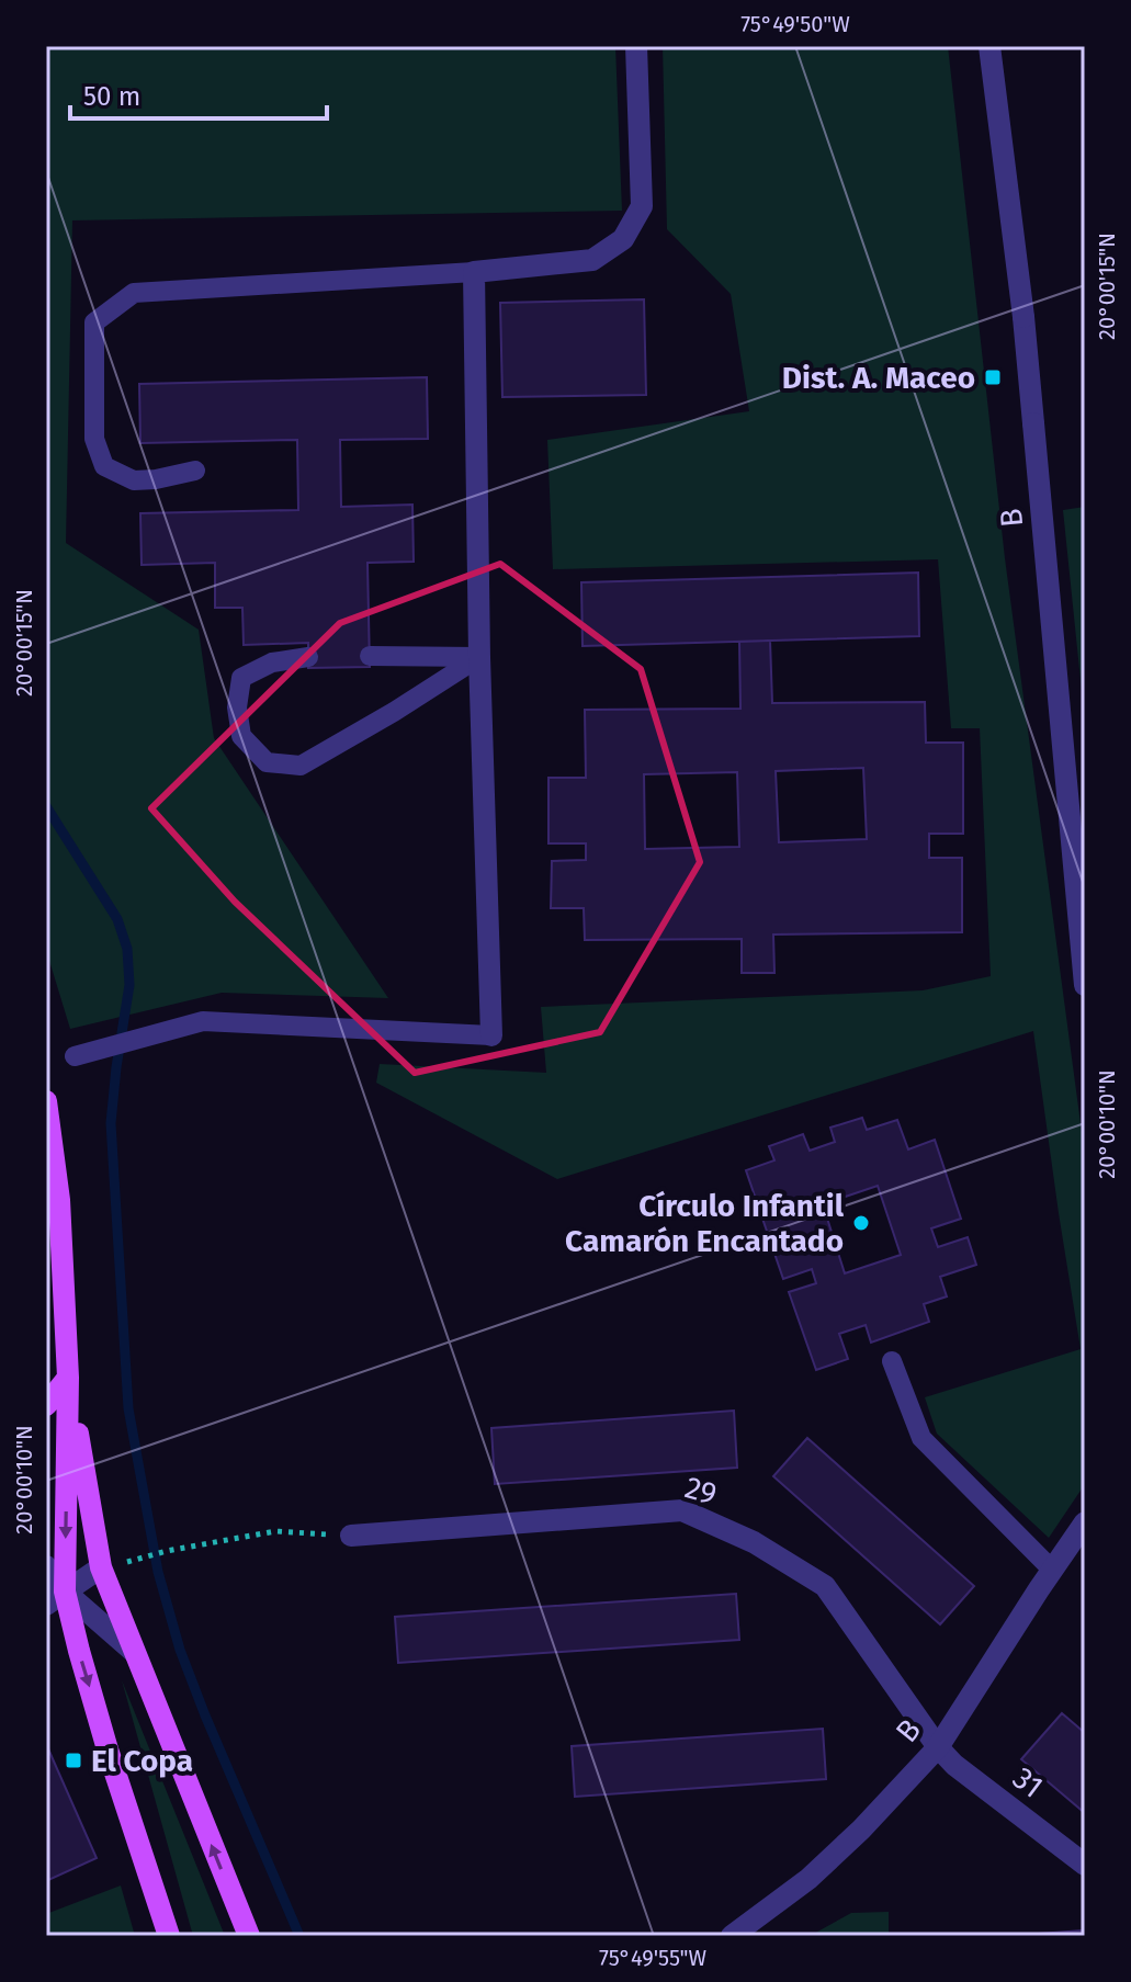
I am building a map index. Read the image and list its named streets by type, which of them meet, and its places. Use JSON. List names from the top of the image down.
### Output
{
  "streets": {
    "street": ["B", "29", "31"]
  },
  "crossings": [
    ["B", "29"],
    ["B", "31"],
    ["29", "31"]
  ],
  "places": {
    "transit": ["Dist. A. Maceo", "El Copa"],
    "other": ["Círculo Infantil Camarón Encantado"]
  },
  "scale_bar": "50 m",
  "coordinates": [
    "75°49'50\"W",
    "20°00'15\"N",
    "20°00'10\"N",
    "75°49'55\"W"
  ]
}
